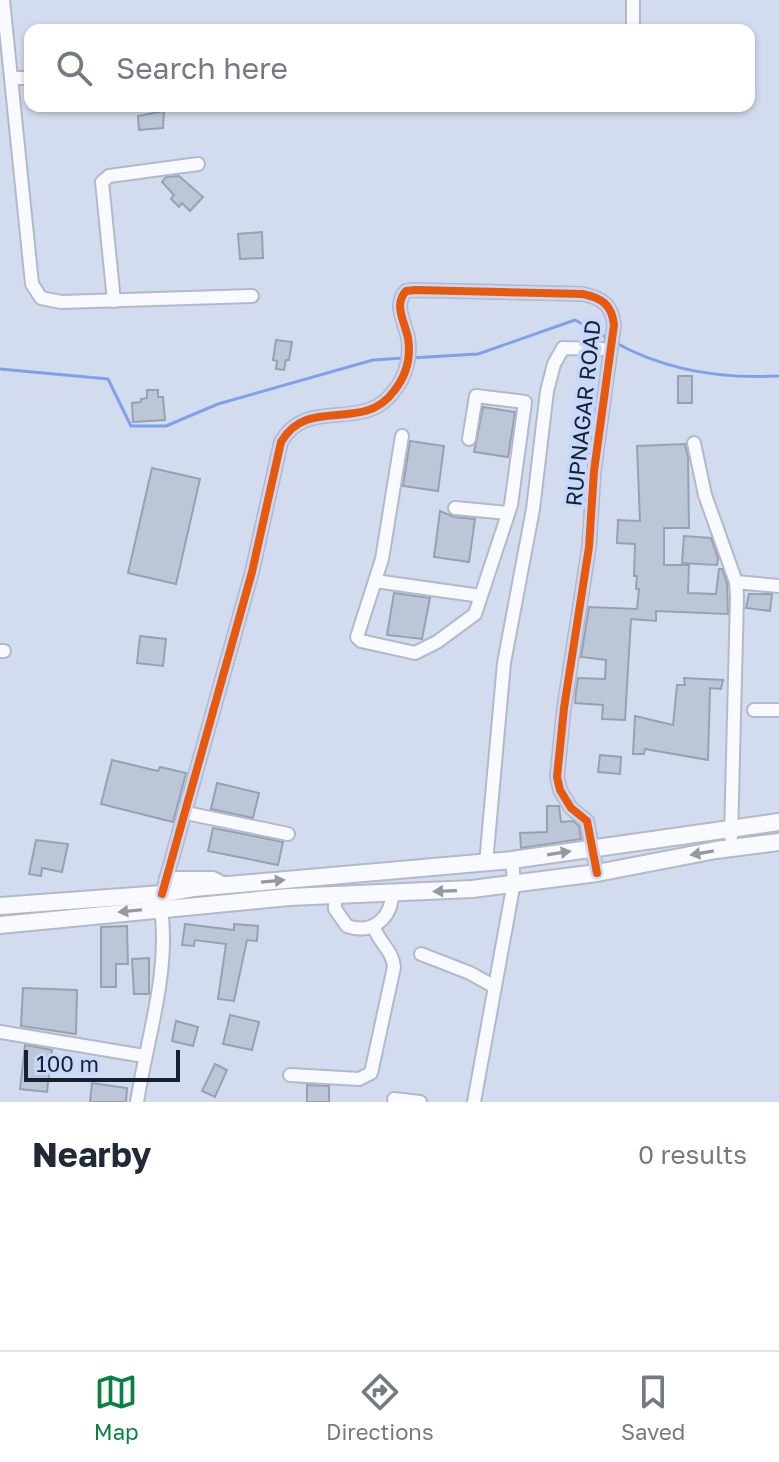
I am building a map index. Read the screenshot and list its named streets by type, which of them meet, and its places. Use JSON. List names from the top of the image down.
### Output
{
  "streets": {
    "street": ["RUPNAGAR ROAD"]
  },
  "scale_bar": "100 m",
  "page": {
    "search": "Search here",
    "scale": "100 m",
    "heading": ["Nearby", "0 results"],
    "nav": ["Map", "Directions", "Saved"]
  }
}
